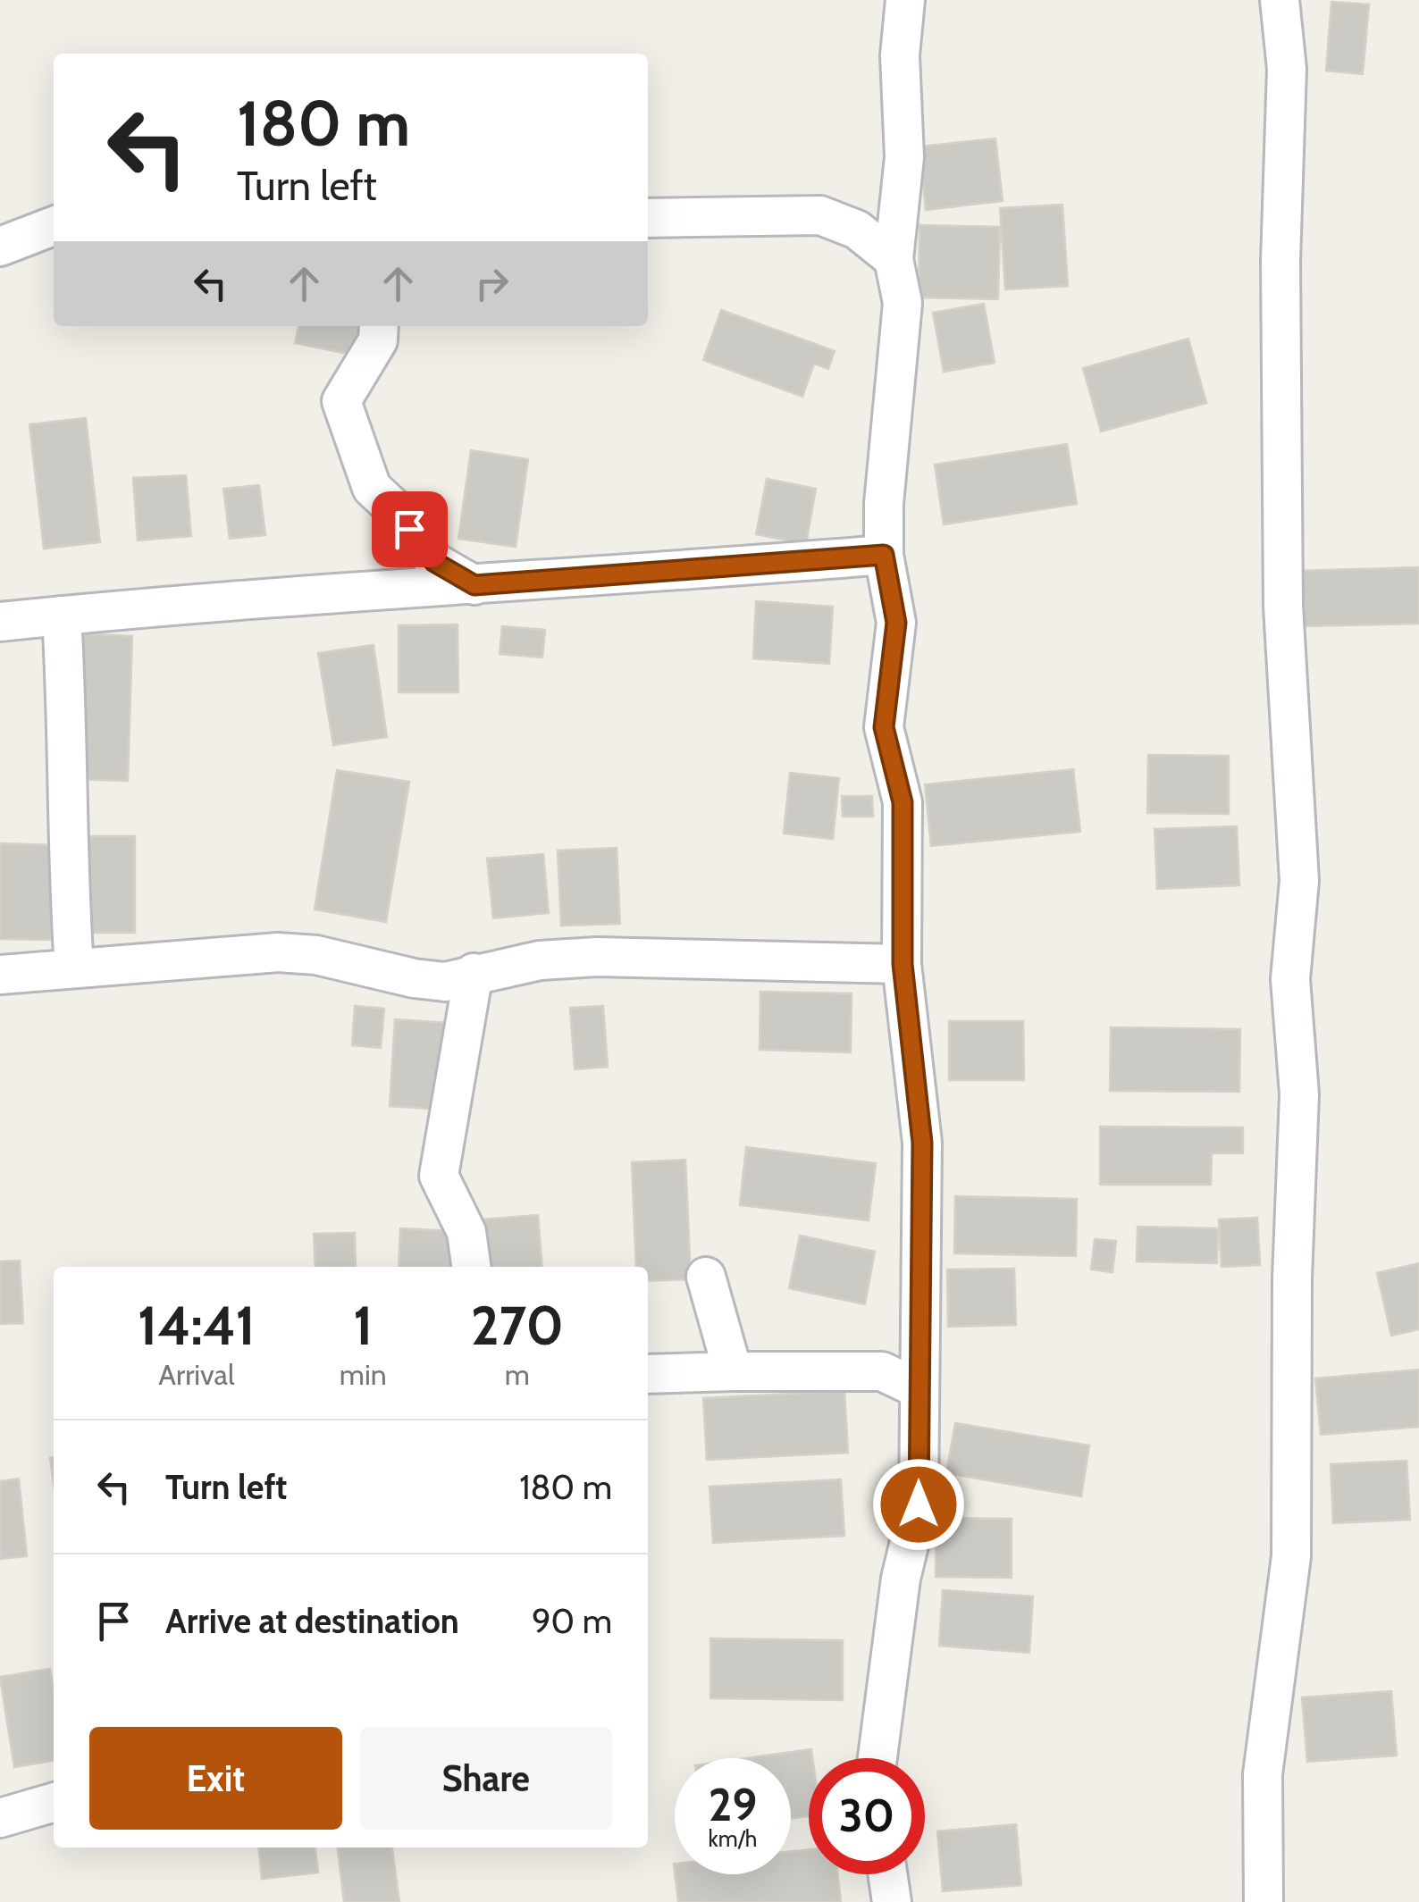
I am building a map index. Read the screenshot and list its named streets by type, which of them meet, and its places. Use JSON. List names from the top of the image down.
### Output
{
  "page": {
    "turn": ["180 m", "Turn left"],
    "eta": [
      "14:41",
      "Arrival",
      "1",
      "min",
      "270",
      "m"
    ],
    "list": [
      {
        "name": "Turn left",
        "value": "180 m"
      },
      {
        "name": "Arrive at destination",
        "value": "90 m"
      }
    ],
    "buttons": ["Exit", "Share"],
    "speed": "29 km/h",
    "limit": "30"
  }
}
